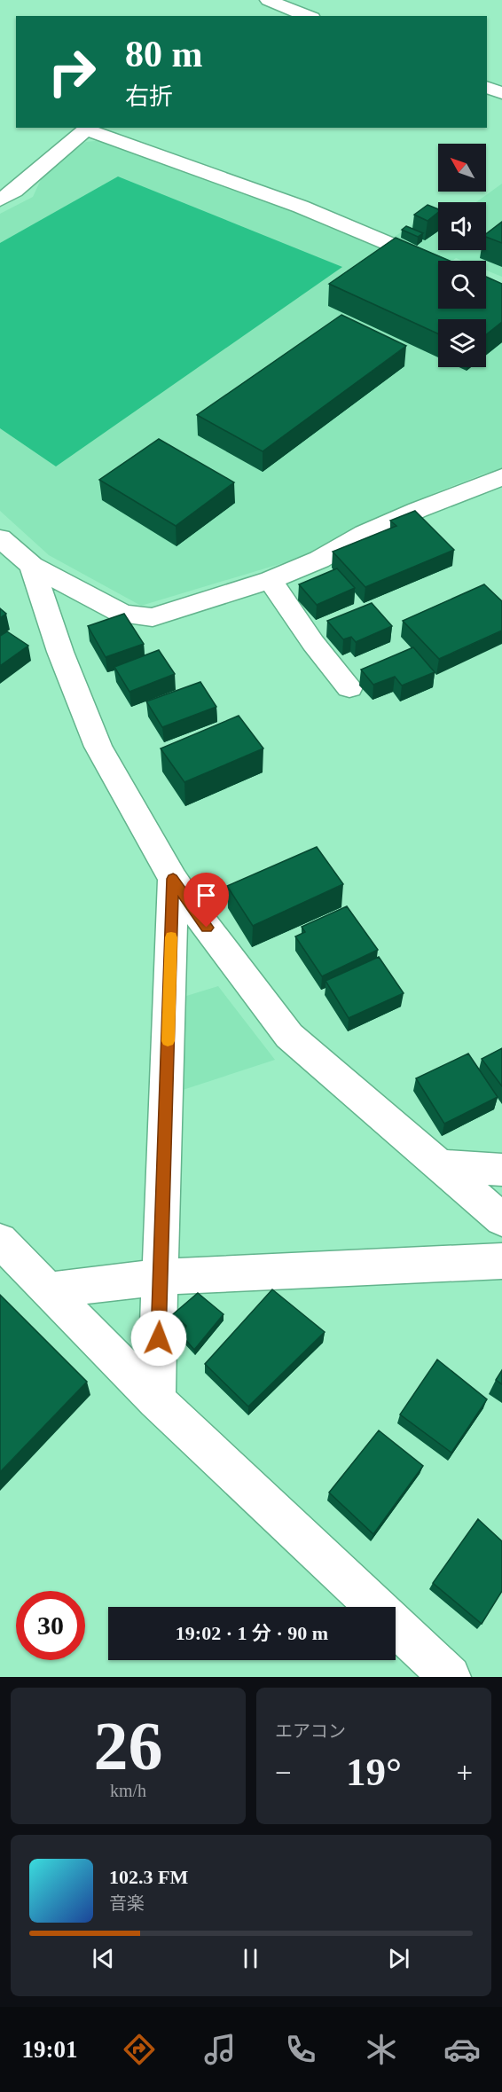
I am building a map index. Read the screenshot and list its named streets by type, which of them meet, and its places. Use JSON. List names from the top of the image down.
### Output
{
  "north": "top left",
  "page": {
    "turn": ["80 m", "右折"],
    "limit": "30",
    "trip": "19:02 · 1 分 · 90 m",
    "tile": [
      ["26", "km/h"],
      "エアコン"
    ],
    "heat": ["−", "19°", "+"],
    "song": ["102.3 FM", "音楽"],
    "tabs": "19:01"
  }
}
